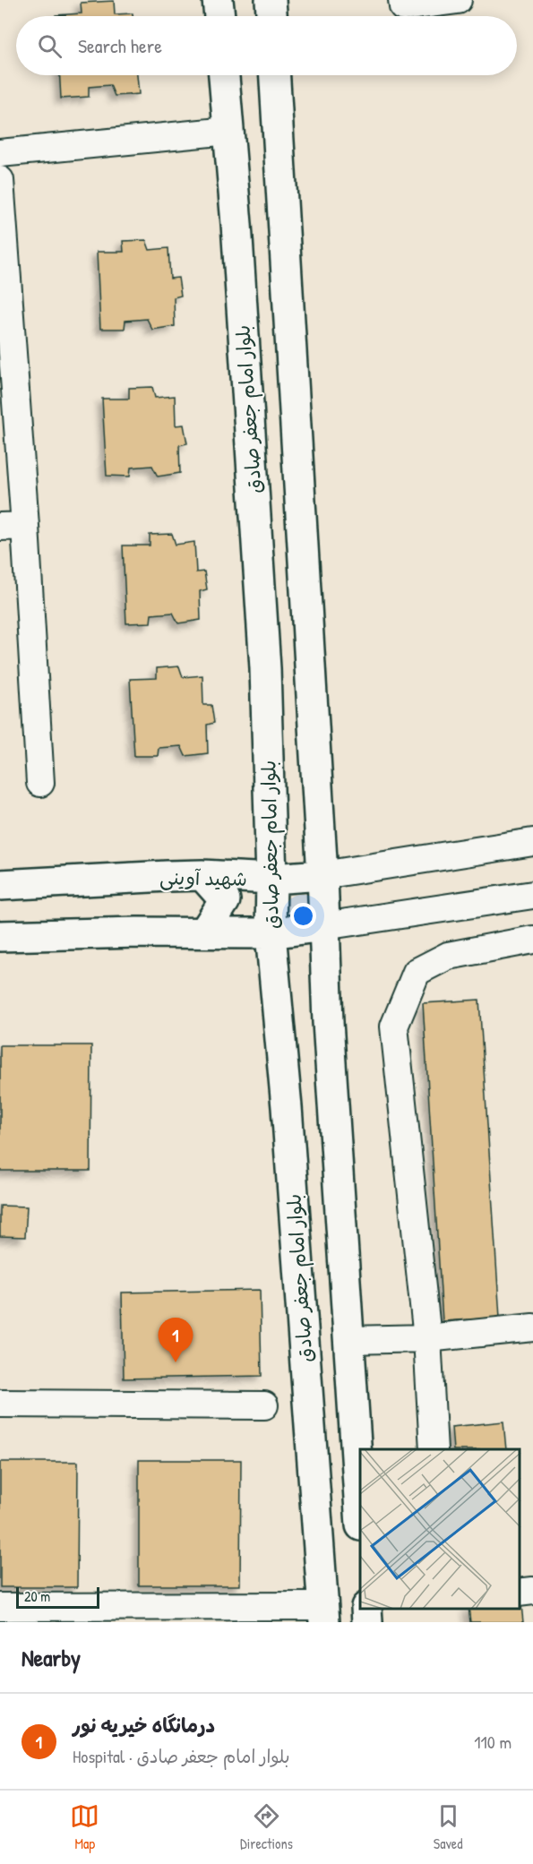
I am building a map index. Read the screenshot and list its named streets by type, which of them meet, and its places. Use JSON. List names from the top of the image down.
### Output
{
  "streets": {
    "street": ["بلوار امام جعفر صادق", "شهید آوینی"]
  },
  "crossings": [
    ["بلوار امام جعفر صادق", "شهید آوینی"]
  ],
  "scale_bar": "20 m",
  "page": {
    "search": "Search here",
    "pins": "1",
    "scale": "20 m",
    "heading": "Nearby",
    "list": [
      {
        "mark": "1",
        "name": "درمانگاه خیریه نور",
        "note": "Hospital · بلوار امام جعفر صادق",
        "value": "110 m"
      }
    ],
    "nav": ["Map", "Directions", "Saved"]
  }
}
